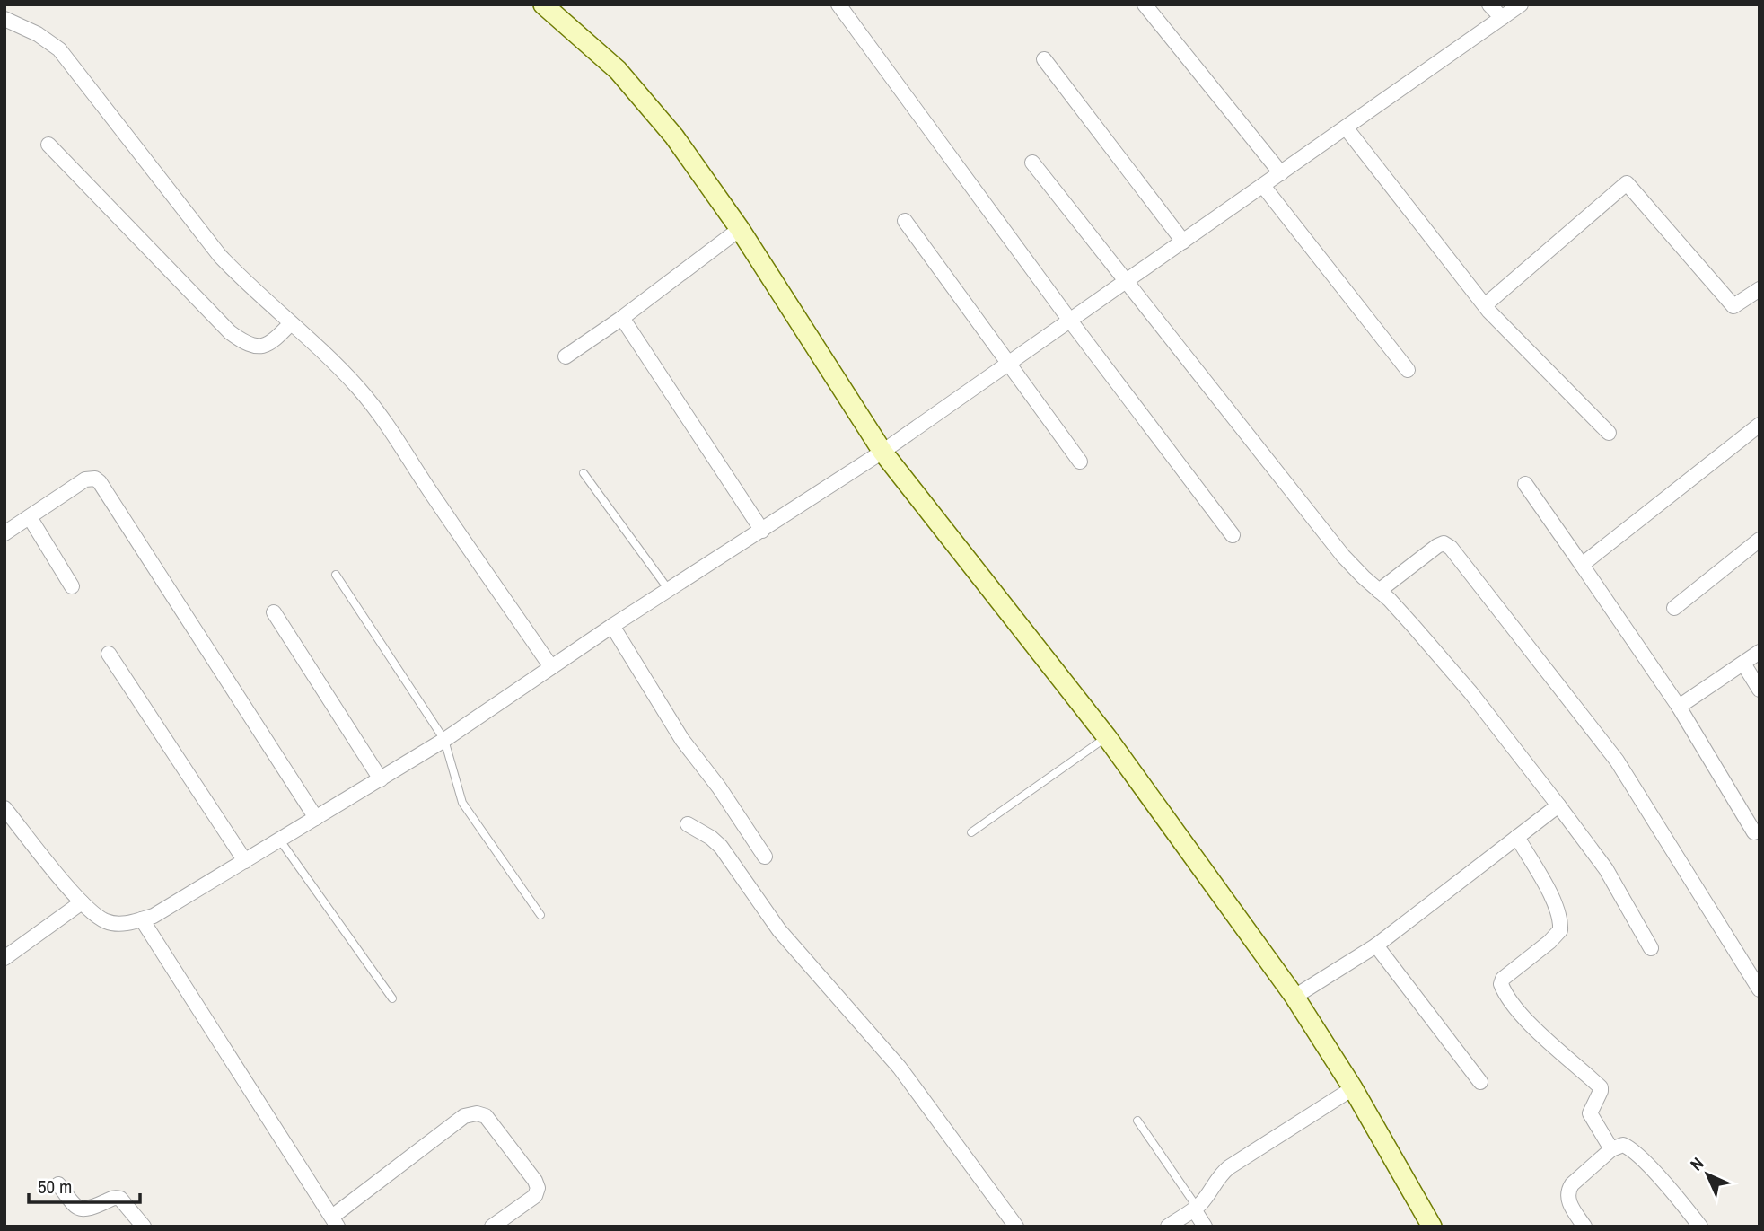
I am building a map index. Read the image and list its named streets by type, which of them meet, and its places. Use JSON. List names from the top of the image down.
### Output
{
  "scale_bar": "50 m",
  "north": "top left"
}
